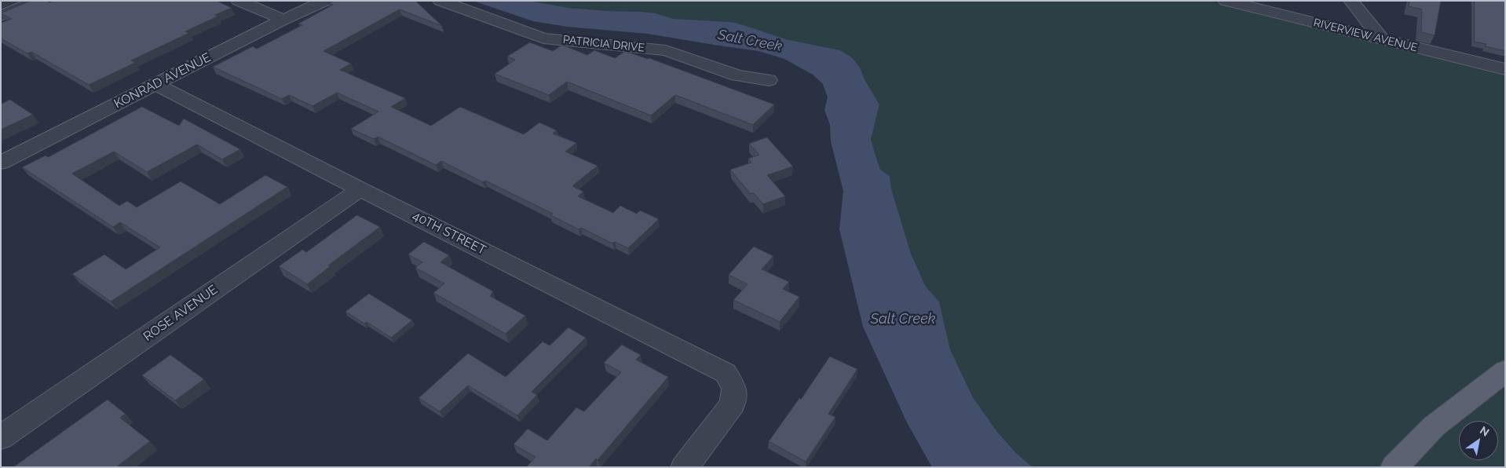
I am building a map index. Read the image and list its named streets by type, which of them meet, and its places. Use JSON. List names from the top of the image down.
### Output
{
  "streets": {
    "street": [
      "RIVERVIEW AVENUE",
      "PATRICIA DRIVE",
      "KONRAD AVENUE",
      "40TH STREET",
      "ROSE AVENUE"
    ]
  },
  "crossings": [
    ["KONRAD AVENUE", "40TH STREET"],
    ["40TH STREET", "ROSE AVENUE"]
  ],
  "water": ["Salt Creek"],
  "north": "top right"
}
